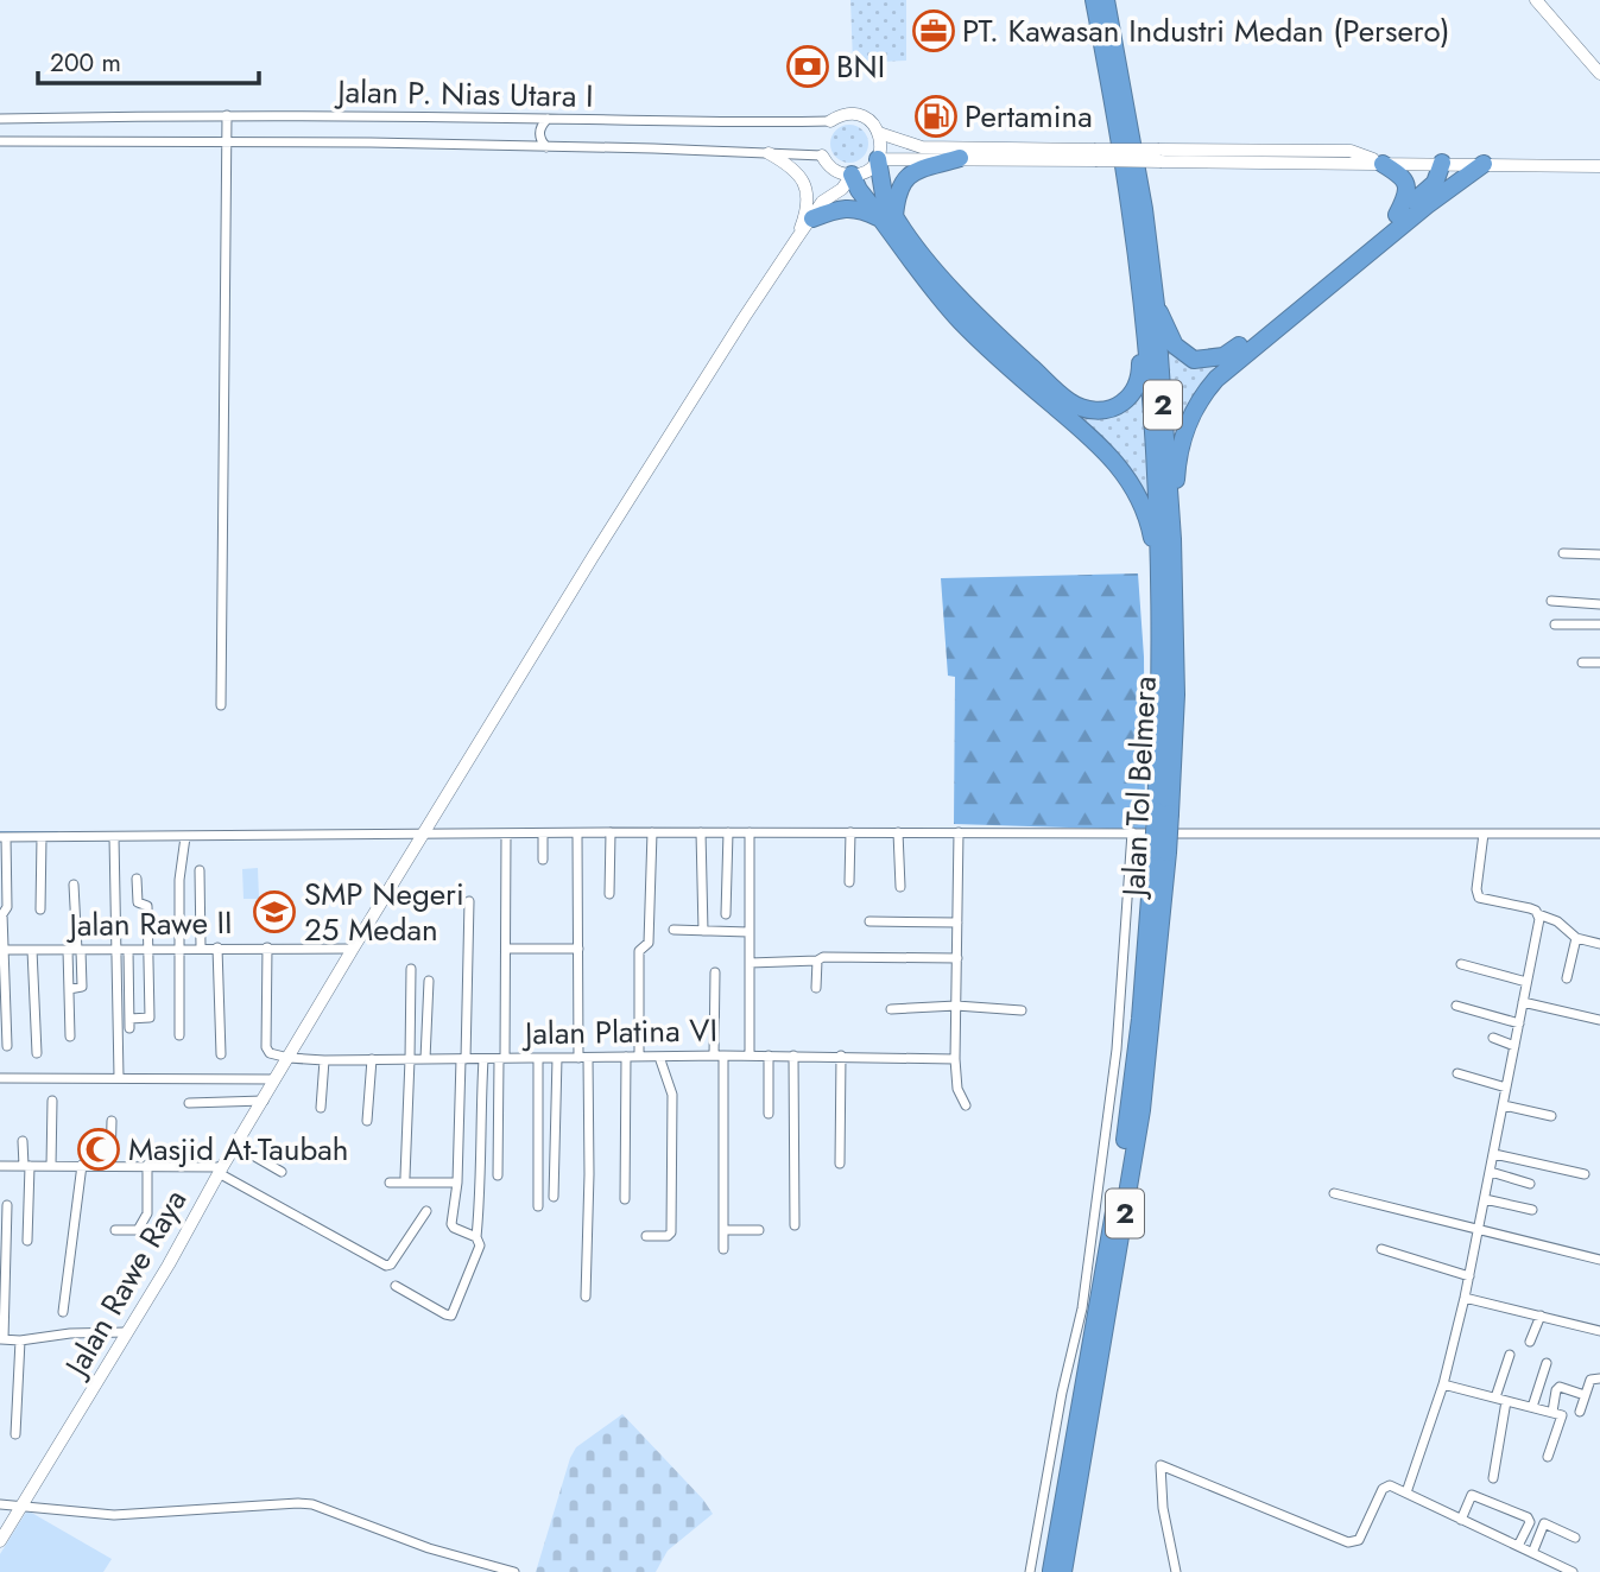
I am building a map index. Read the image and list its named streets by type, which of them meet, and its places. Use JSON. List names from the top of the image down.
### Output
{
  "streets": {
    "highway": ["2", "Jalan Tol Belmera"],
    "street": [
      "Jalan P. Nias Utara I",
      "Jalan Rawe II",
      "Jalan Platina VI",
      "Jalan Rawe Raya"
    ]
  },
  "crossings": [
    ["Jalan Rawe II", "Jalan Rawe Raya"],
    ["Jalan Platina VI", "Jalan Rawe Raya"]
  ],
  "places": {
    "office": ["PT. Kawasan Industri Medan (Persero)"],
    "bank": ["BNI"],
    "fuel station": ["Pertamina"],
    "school or university": ["SMP Negeri 25 Medan"],
    "mosque": ["Masjid At-Taubah"]
  },
  "scale_bar": "200 m"
}
